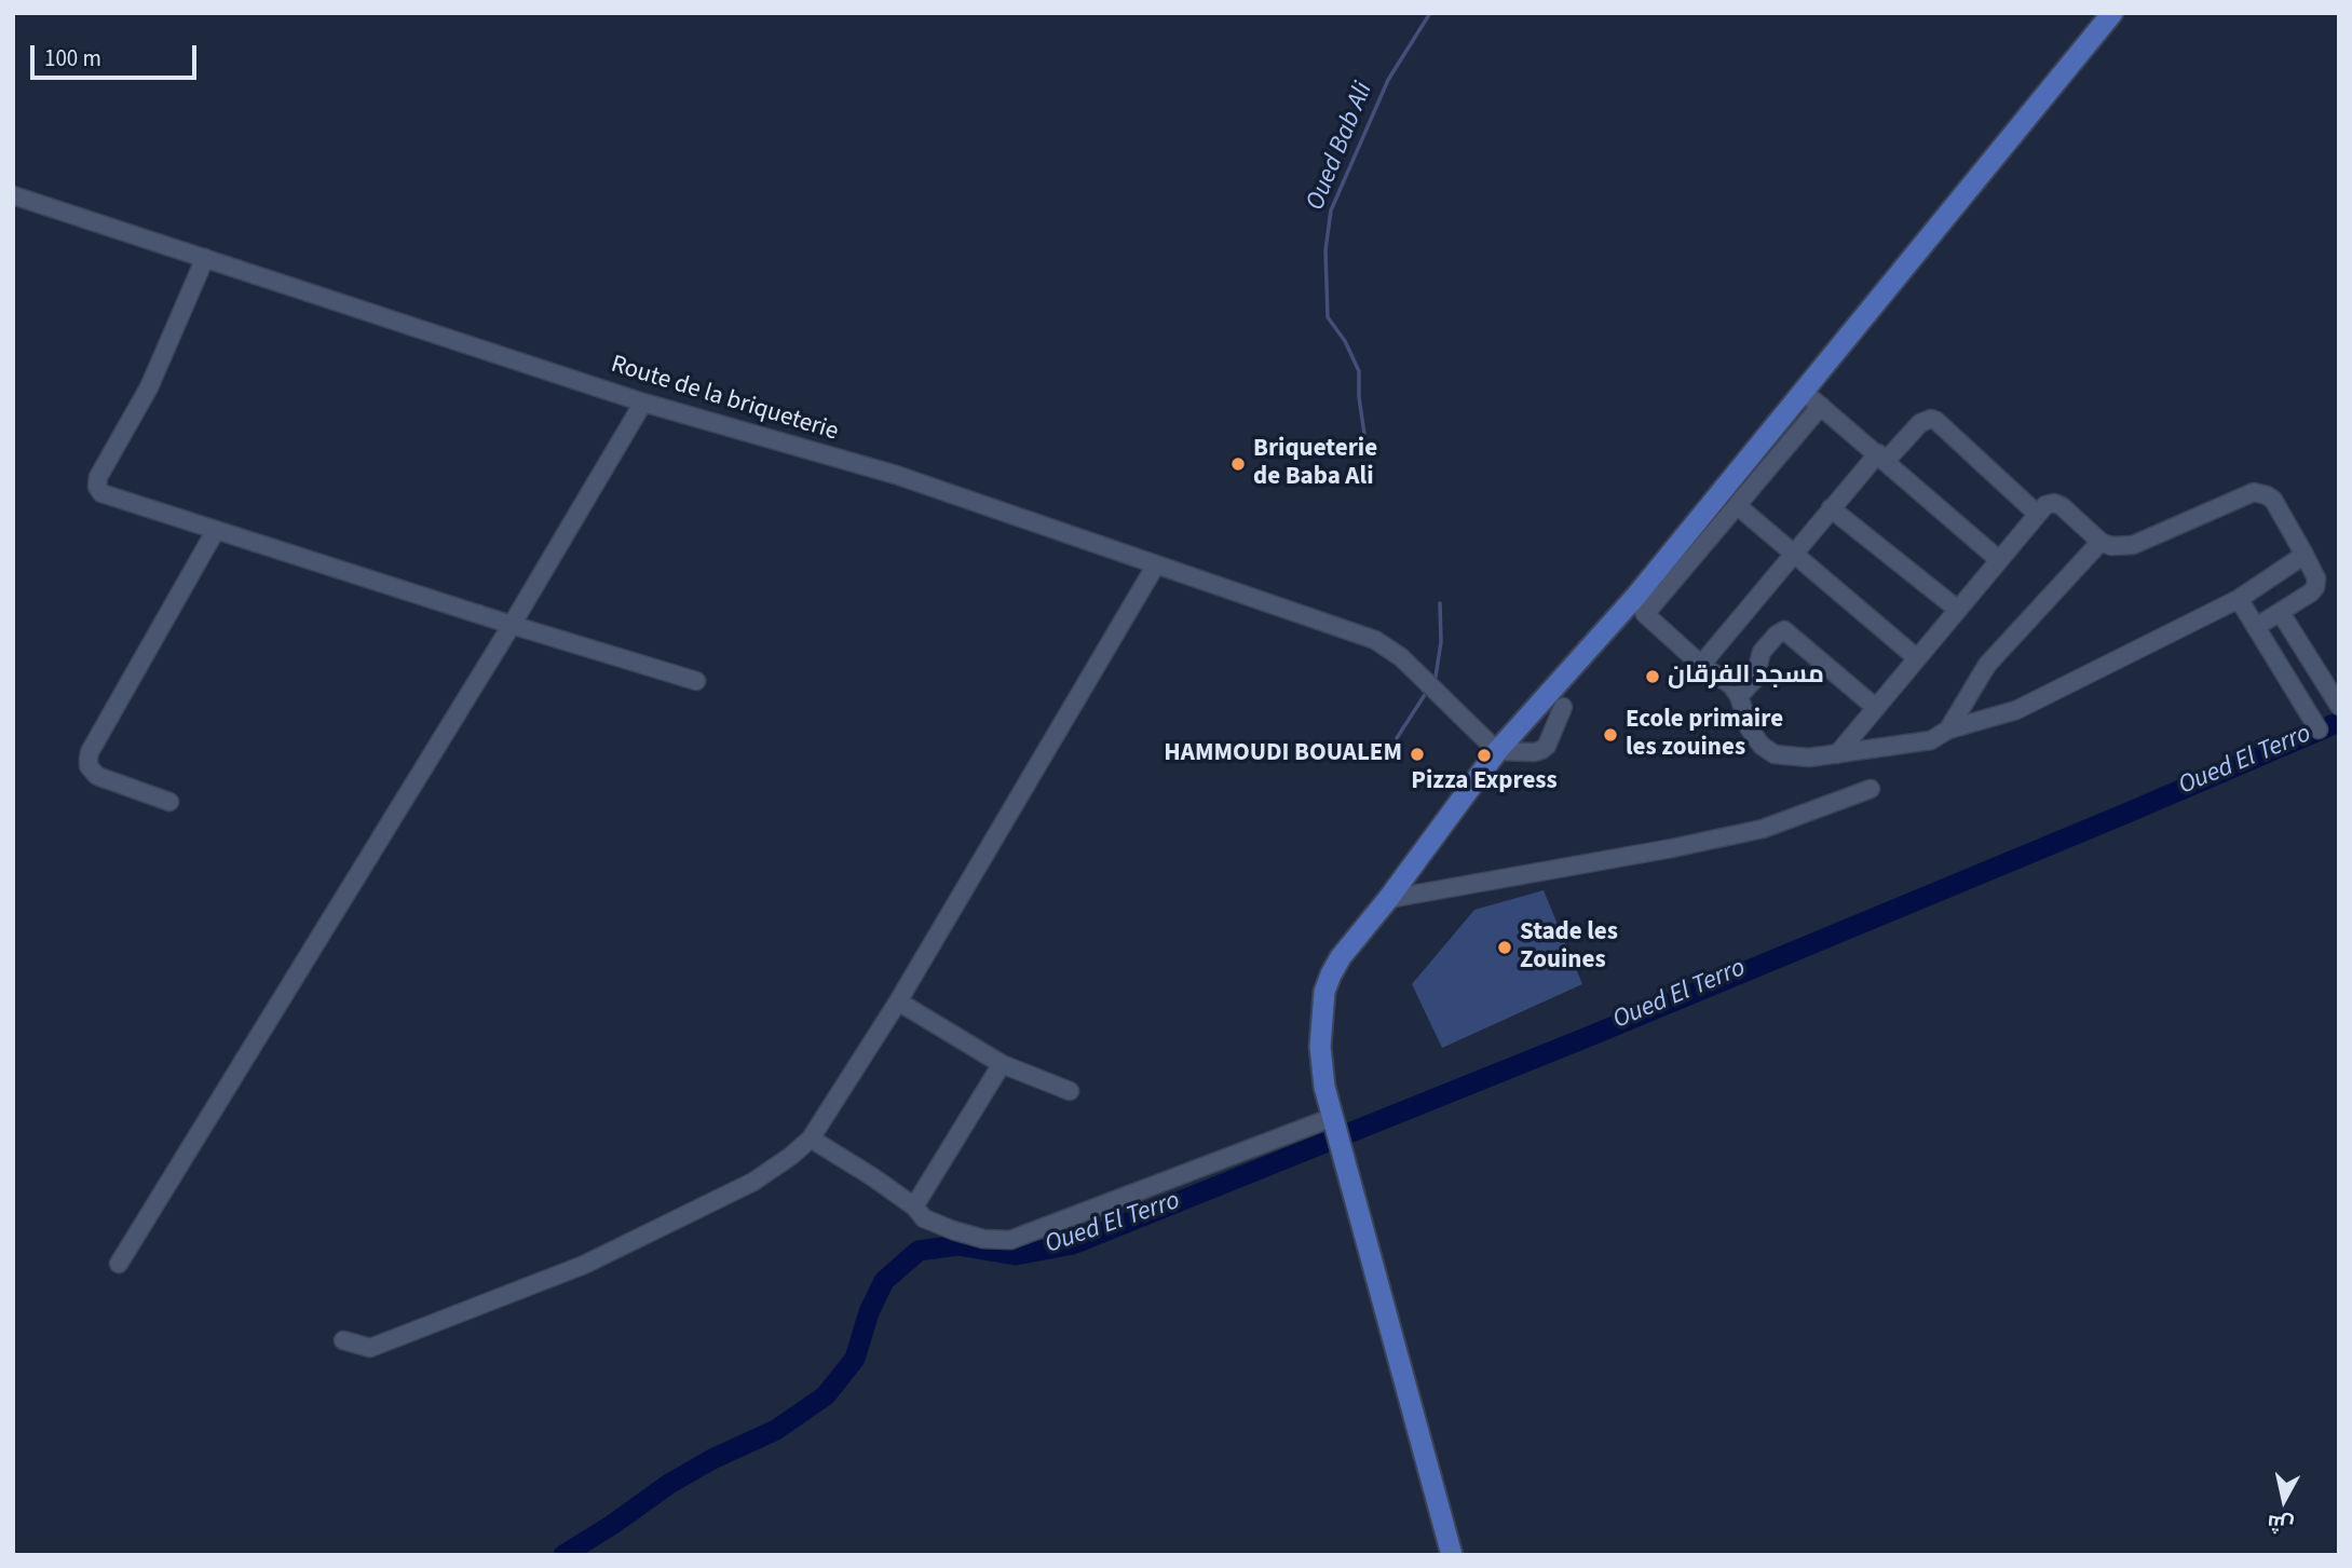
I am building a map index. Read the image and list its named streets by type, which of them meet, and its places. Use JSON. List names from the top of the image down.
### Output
{
  "streets": {
    "street": ["Route de la briqueterie"]
  },
  "water": ["Oued Bab Ali", "Oued El Terro"],
  "places": [
    "Briqueterie de Baba Ali",
    "مسجد الفرقان",
    "Ecole primaire les zouines",
    "HAMMOUDI BOUALEM",
    "Pizza Express",
    "Stade les Zouines"
  ],
  "scale_bar": "100 m",
  "north": "bottom"
}
